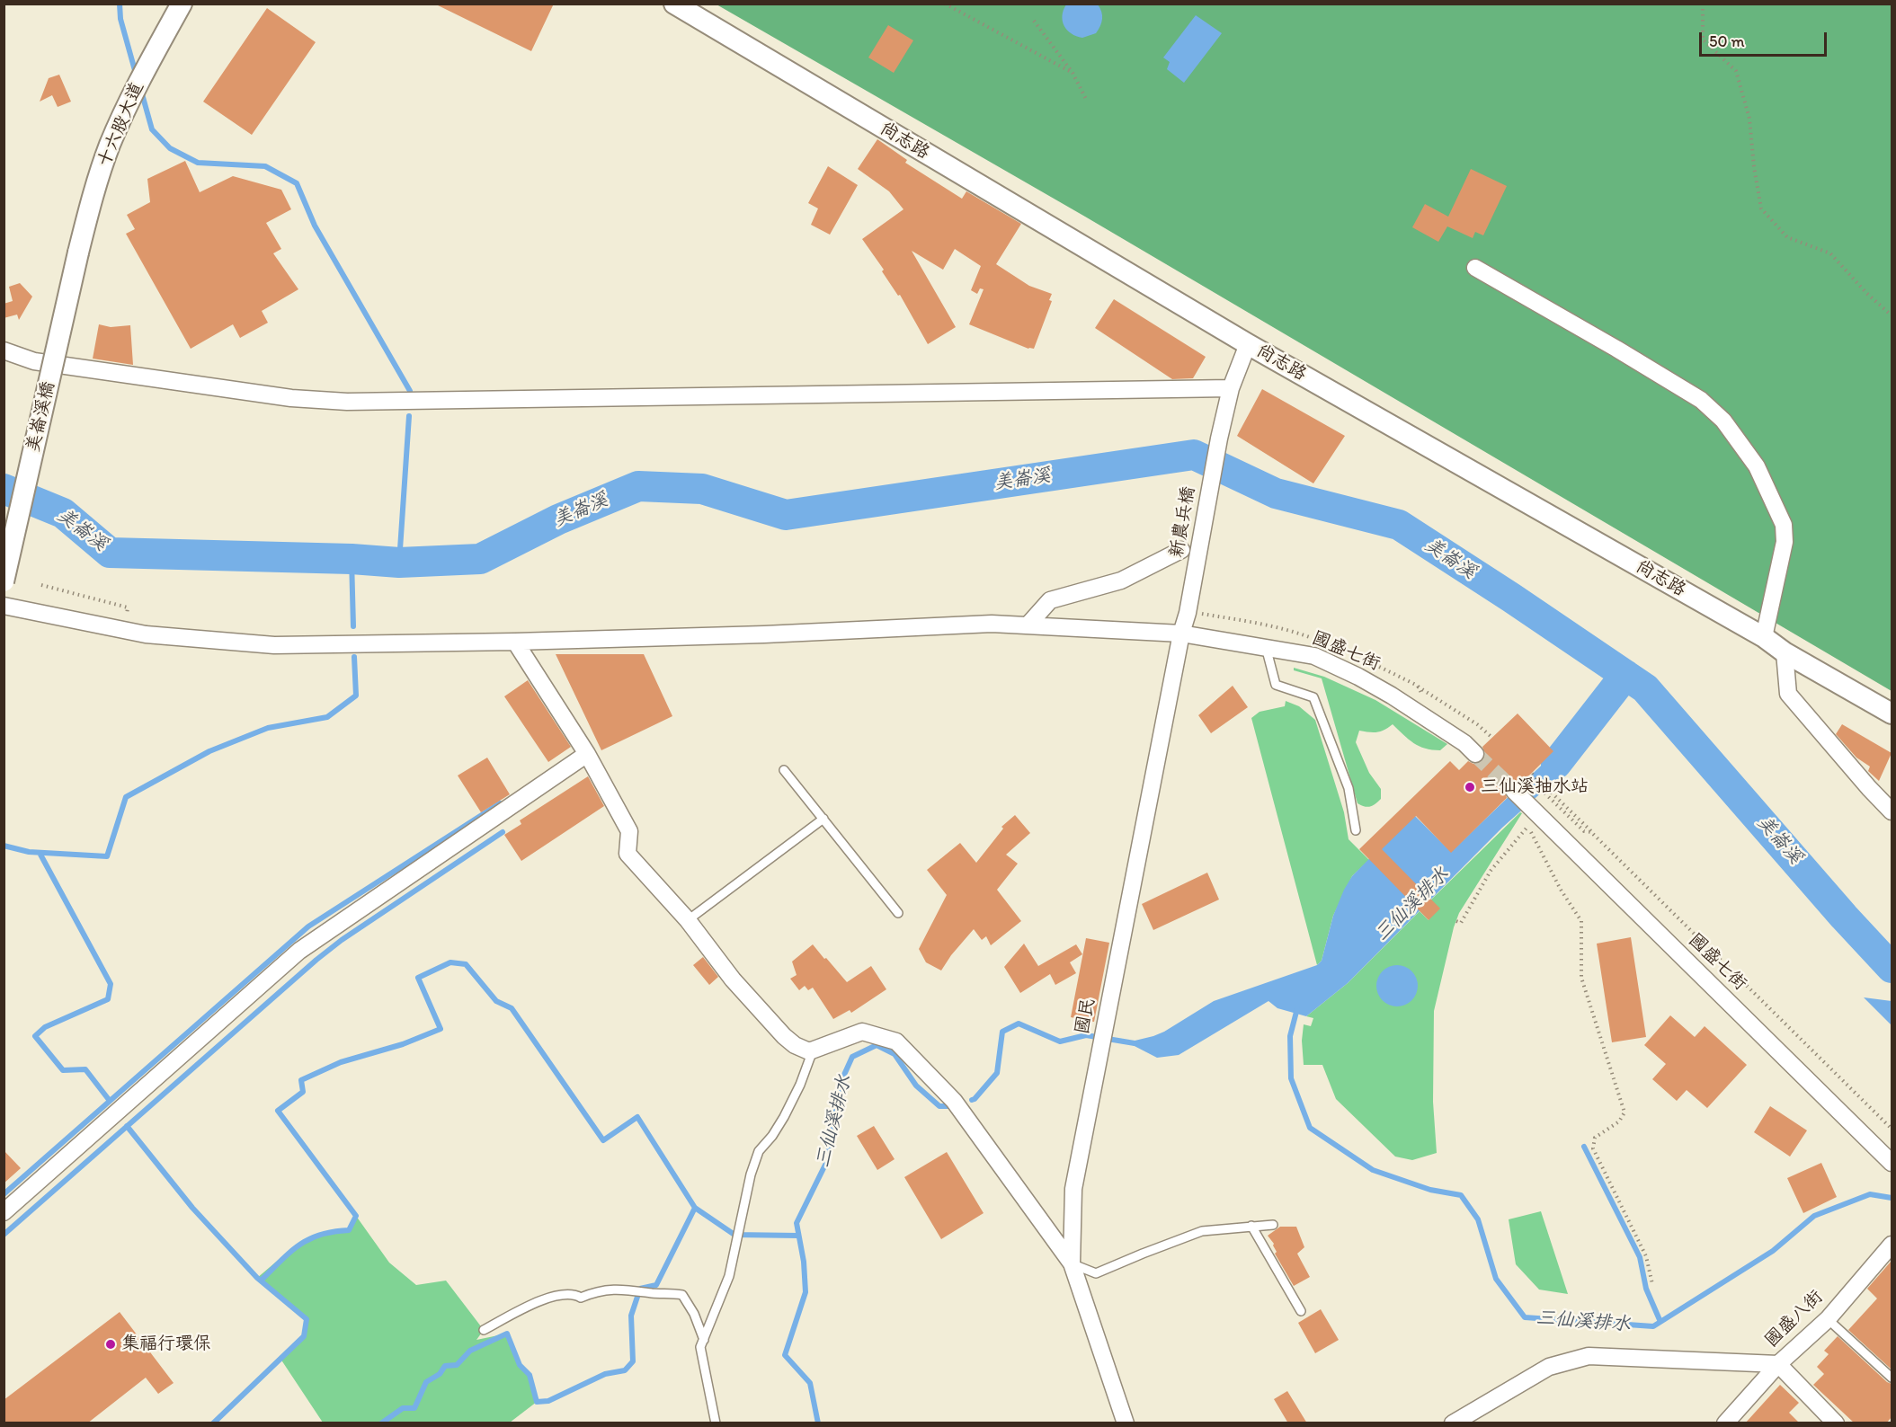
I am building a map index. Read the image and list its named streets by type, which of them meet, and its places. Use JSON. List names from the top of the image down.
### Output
{
  "streets": {
    "street": [
      "十六股大道",
      "尚志路",
      "美崙溪橋",
      "新農兵橋",
      "國盛七街",
      "國民",
      "國盛八街"
    ]
  },
  "crossings": [
    ["十六股大道", "美崙溪橋"],
    ["尚志路", "新農兵橋"],
    ["新農兵橋", "國民"],
    ["國盛七街", "國民"]
  ],
  "water": ["美崙溪", "三仙溪排水"],
  "places": ["三仙溪抽水站", "集福行環保"],
  "scale_bar": "50 m"
}
